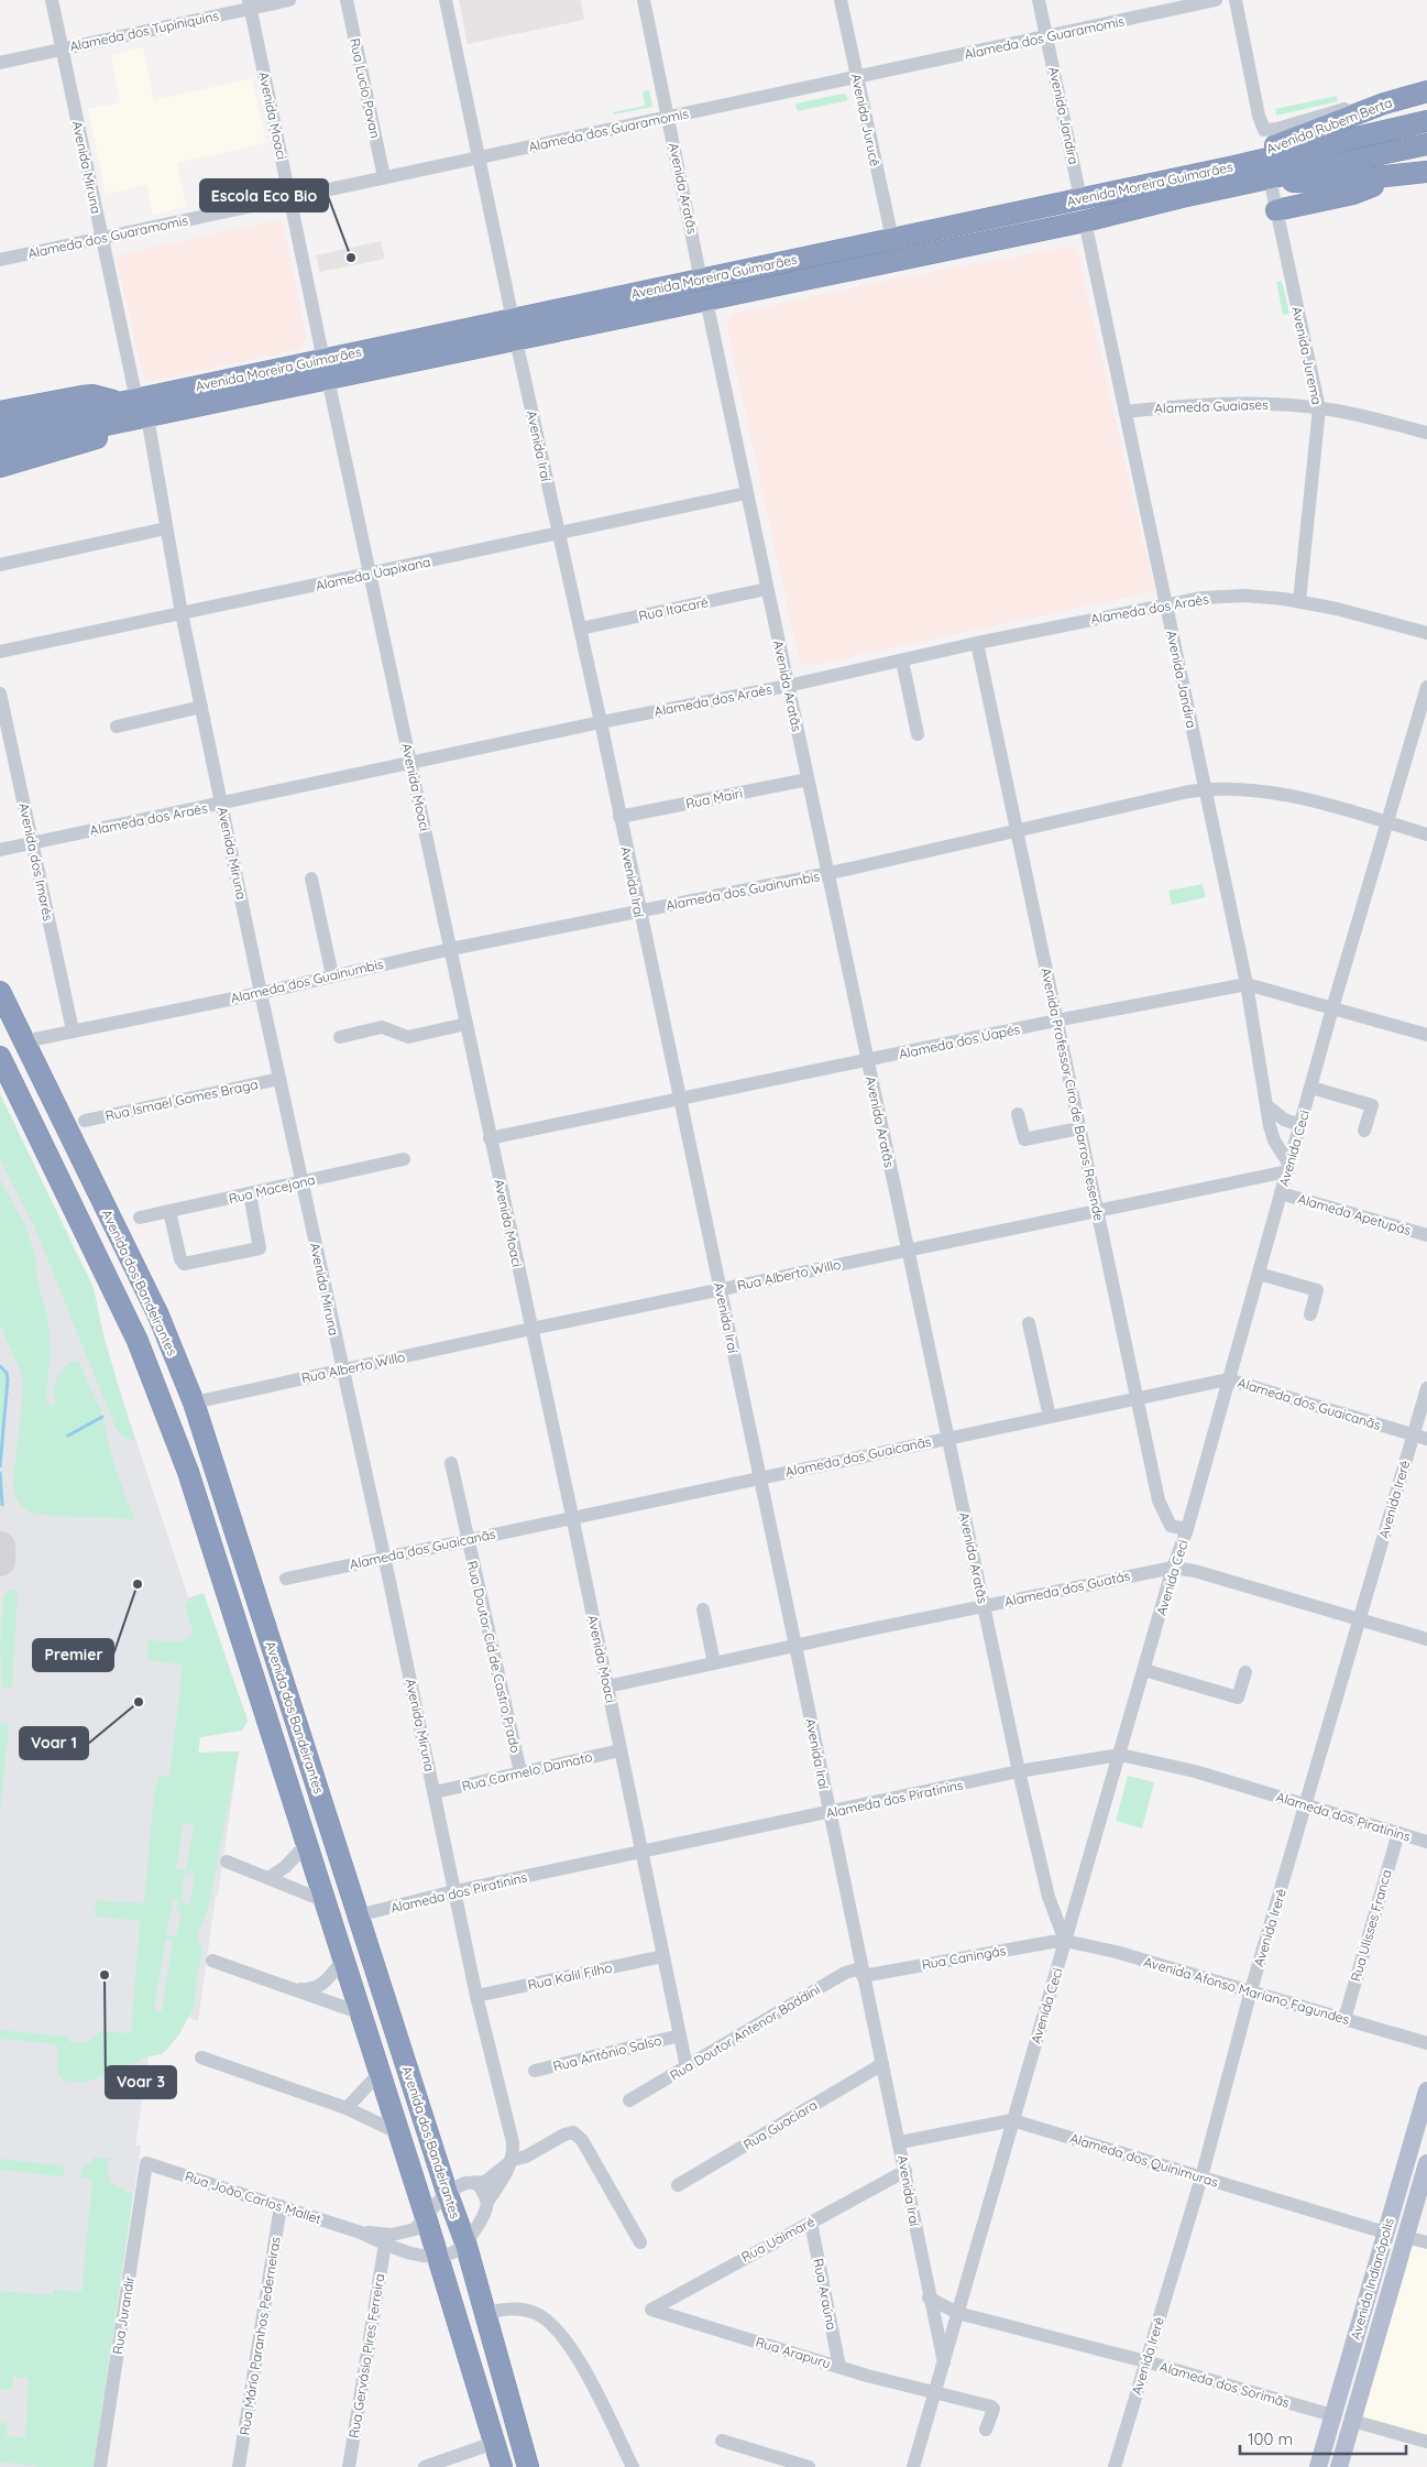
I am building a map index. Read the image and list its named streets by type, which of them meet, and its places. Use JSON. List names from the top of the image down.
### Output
{
  "streets": {
    "highway": ["Avenida Rubem Berta", "Avenida Moreira Guimarães", "Avenida dos Bandeirantes"],
    "main road": ["Avenida Indianópolis"],
    "street": [
      "Alameda dos Tupiniquins",
      "Alameda dos Guaramomis",
      "Rua Lucio Pavan",
      "Avenida Moaci",
      "Avenida Jandira",
      "Avenida Jurucê",
      "Avenida Miruna",
      "Avenida Aratãs",
      "Avenida Jurema",
      "Alameda Guaiases",
      "Avenida Iraí",
      "Alameda Uapixana",
      "Rua Itacaré",
      "Alameda dos Araês",
      "Rua Mairi",
      "Avenida dos Imarés",
      "Alameda dos Guainumbis",
      "Alameda dos Uapés",
      "Avenida Professor Ciro de Barros Resende",
      "Rua Ismael Gomes Braga",
      "Avenida Ceci",
      "Rua Macejana",
      "Alameda Apetupás",
      "Rua Alberto Willo",
      "Alameda dos Guaicanãs",
      "Avenida Irerê",
      "Alameda dos Guatás",
      "Rua Doutor Cid de Castro Prado",
      "Rua Carmelo Damato",
      "Alameda dos Piratinins",
      "Rua Ulisses Franca",
      "Rua Caningás",
      "Rua Kalil Filho",
      "Avenida Afonso Mariano Fagundes",
      "Rua Doutor Antenor Baddini",
      "Rua Antônio Salso",
      "Rua Guaciara",
      "Alameda dos Quinimuras",
      "Rua João Carlos Mallet",
      "Rua Uaimaré",
      "Rua Araúna",
      "Rua Jurandir",
      "Rua Mário Paranhos Pederneiras",
      "Rua Arapuru",
      "Rua Gervásio Pires Ferreira",
      "Alameda dos Sorimãs"
    ]
  },
  "crossings": [
    ["Alameda dos Tupiniquins", "Avenida Moaci"],
    ["Alameda dos Tupiniquins", "Avenida Miruna"],
    ["Alameda dos Guaramomis", "Rua Lucio Pavan"],
    ["Alameda dos Guaramomis", "Avenida Moaci"],
    ["Alameda dos Guaramomis", "Avenida Jandira"],
    ["Alameda dos Guaramomis", "Avenida Jurucê"],
    ["Alameda dos Guaramomis", "Avenida Miruna"],
    ["Alameda dos Guaramomis", "Avenida Aratãs"],
    ["Avenida Moaci", "Avenida Moreira Guimarães"],
    ["Avenida Moaci", "Alameda Uapixana"],
    ["Avenida Moaci", "Alameda dos Araês"],
    ["Avenida Moaci", "Alameda dos Guainumbis"],
    ["Avenida Moaci", "Alameda dos Uapés"],
    ["Avenida Moaci", "Rua Alberto Willo"],
    ["Avenida Moaci", "Alameda dos Guaicanãs"],
    ["Avenida Moaci", "Alameda dos Guatás"],
    ["Avenida Moaci", "Rua Carmelo Damato"],
    ["Avenida Moaci", "Alameda dos Piratinins"],
    ["Avenida Moaci", "Rua Kalil Filho"],
    ["Avenida Moaci", "Rua Doutor Antenor Baddini"],
    ["Avenida Moaci", "Rua Antônio Salso"],
    ["Avenida Jandira", "Avenida Moreira Guimarães"],
    ["Avenida Jandira", "Alameda Guaiases"],
    ["Avenida Jandira", "Alameda dos Araês"],
    ["Avenida Jandira", "Alameda dos Guainumbis"],
    ["Avenida Jandira", "Alameda dos Uapés"],
    ["Avenida Jandira", "Avenida Ceci"],
    ["Avenida Jandira", "Rua Alberto Willo"],
    ["Avenida Jurucê", "Avenida Moreira Guimarães"],
    ["Avenida Rubem Berta", "Avenida Moreira Guimarães"],
    ["Avenida Miruna", "Avenida Moreira Guimarães"],
    ["Avenida Miruna", "Alameda Uapixana"],
    ["Avenida Miruna", "Alameda dos Araês"],
    ["Avenida Miruna", "Alameda dos Guainumbis"],
    ["Avenida Miruna", "Rua Ismael Gomes Braga"],
    ["Avenida Miruna", "Rua Macejana"],
    ["Avenida Miruna", "Rua Alberto Willo"],
    ["Avenida Miruna", "Alameda dos Guaicanãs"],
    ["Avenida Miruna", "Rua Carmelo Damato"],
    ["Avenida Miruna", "Alameda dos Piratinins"],
    ["Avenida Miruna", "Rua Kalil Filho"],
    ["Avenida Moreira Guimarães", "Avenida Aratãs"],
    ["Avenida Moreira Guimarães", "Avenida Jurema"],
    ["Avenida Moreira Guimarães", "Avenida Iraí"],
    ["Avenida Aratãs", "Alameda Uapixana"],
    ["Avenida Aratãs", "Rua Itacaré"],
    ["Avenida Aratãs", "Alameda dos Araês"],
    ["Avenida Aratãs", "Rua Mairi"],
    ["Avenida Aratãs", "Alameda dos Guainumbis"],
    ["Avenida Aratãs", "Alameda dos Uapés"],
    ["Avenida Aratãs", "Avenida Ceci"],
    ["Avenida Aratãs", "Rua Alberto Willo"],
    ["Avenida Aratãs", "Alameda dos Guaicanãs"],
    ["Avenida Aratãs", "Alameda dos Guatás"],
    ["Avenida Aratãs", "Alameda dos Piratinins"],
    ["Avenida Aratãs", "Rua Caningás"],
    ["Avenida Aratãs", "Avenida Afonso Mariano Fagundes"],
    ["Avenida Jurema", "Alameda Guaiases"],
    ["Avenida Jurema", "Alameda dos Araês"],
    ["Avenida Iraí", "Alameda Uapixana"],
    ["Avenida Iraí", "Rua Itacaré"],
    ["Avenida Iraí", "Alameda dos Araês"],
    ["Avenida Iraí", "Rua Mairi"],
    ["Avenida Iraí", "Alameda dos Guainumbis"],
    ["Avenida Iraí", "Alameda dos Uapés"],
    ["Avenida Iraí", "Avenida Ceci"],
    ["Avenida Iraí", "Rua Alberto Willo"],
    ["Avenida Iraí", "Alameda dos Guaicanãs"],
    ["Avenida Iraí", "Alameda dos Guatás"],
    ["Avenida Iraí", "Alameda dos Piratinins"],
    ["Avenida Iraí", "Rua Caningás"],
    ["Avenida Iraí", "Rua Doutor Antenor Baddini"],
    ["Avenida Iraí", "Rua Guaciara"],
    ["Avenida Iraí", "Alameda dos Quinimuras"],
    ["Avenida Iraí", "Rua Uaimaré"],
    ["Alameda dos Araês", "Avenida dos Imarés"],
    ["Alameda dos Araês", "Avenida Professor Ciro de Barros Resende"],
    ["Avenida dos Imarés", "Alameda dos Guainumbis"],
    ["Alameda dos Guainumbis", "Avenida Professor Ciro de Barros Resende"],
    ["Alameda dos Guainumbis", "Avenida Ceci"],
    ["Alameda dos Guainumbis", "Avenida dos Bandeirantes"],
    ["Alameda dos Uapés", "Avenida Professor Ciro de Barros Resende"],
    ["Alameda dos Uapés", "Avenida Ceci"],
    ["Avenida Professor Ciro de Barros Resende", "Avenida Ceci"],
    ["Avenida Professor Ciro de Barros Resende", "Rua Alberto Willo"],
    ["Avenida Professor Ciro de Barros Resende", "Alameda dos Guaicanãs"],
    ["Avenida Ceci", "Alameda Apetupás"],
    ["Avenida Ceci", "Rua Alberto Willo"],
    ["Avenida Ceci", "Alameda dos Guaicanãs"],
    ["Avenida Ceci", "Alameda dos Guatás"],
    ["Avenida Ceci", "Alameda dos Piratinins"],
    ["Avenida Ceci", "Rua Caningás"],
    ["Avenida Ceci", "Avenida Afonso Mariano Fagundes"],
    ["Avenida Ceci", "Alameda dos Quinimuras"],
    ["Avenida Ceci", "Rua Arapuru"],
    ["Avenida Ceci", "Alameda dos Sorimãs"],
    ["Rua Alberto Willo", "Avenida dos Bandeirantes"],
    ["Avenida dos Bandeirantes", "Alameda dos Piratinins"],
    ["Avenida dos Bandeirantes", "Rua João Carlos Mallet"],
    ["Alameda dos Guaicanãs", "Avenida Irerê"],
    ["Alameda dos Guaicanãs", "Rua Doutor Cid de Castro Prado"],
    ["Avenida Irerê", "Alameda dos Guatás"],
    ["Avenida Irerê", "Alameda dos Piratinins"],
    ["Avenida Irerê", "Avenida Afonso Mariano Fagundes"],
    ["Avenida Irerê", "Alameda dos Quinimuras"],
    ["Avenida Irerê", "Alameda dos Sorimãs"],
    ["Rua Doutor Cid de Castro Prado", "Rua Carmelo Damato"],
    ["Alameda dos Piratinins", "Rua Ulisses Franca"],
    ["Rua Ulisses Franca", "Avenida Afonso Mariano Fagundes"],
    ["Rua Caningás", "Avenida Afonso Mariano Fagundes"],
    ["Rua Caningás", "Rua Doutor Antenor Baddini"],
    ["Alameda dos Quinimuras", "Avenida Indianópolis"],
    ["Rua João Carlos Mallet", "Rua Jurandir"],
    ["Rua João Carlos Mallet", "Rua Mário Paranhos Pederneiras"],
    ["Rua João Carlos Mallet", "Rua Gervásio Pires Ferreira"],
    ["Rua Uaimaré", "Rua Araúna"],
    ["Rua Uaimaré", "Rua Arapuru"],
    ["Avenida Indianópolis", "Alameda dos Sorimãs"],
    ["Rua Araúna", "Rua Arapuru"]
  ],
  "places": [
    "Escola Eco Bio",
    "Premier",
    "Voar 1",
    "Voar 3"
  ],
  "scale_bar": "100 m"
}
